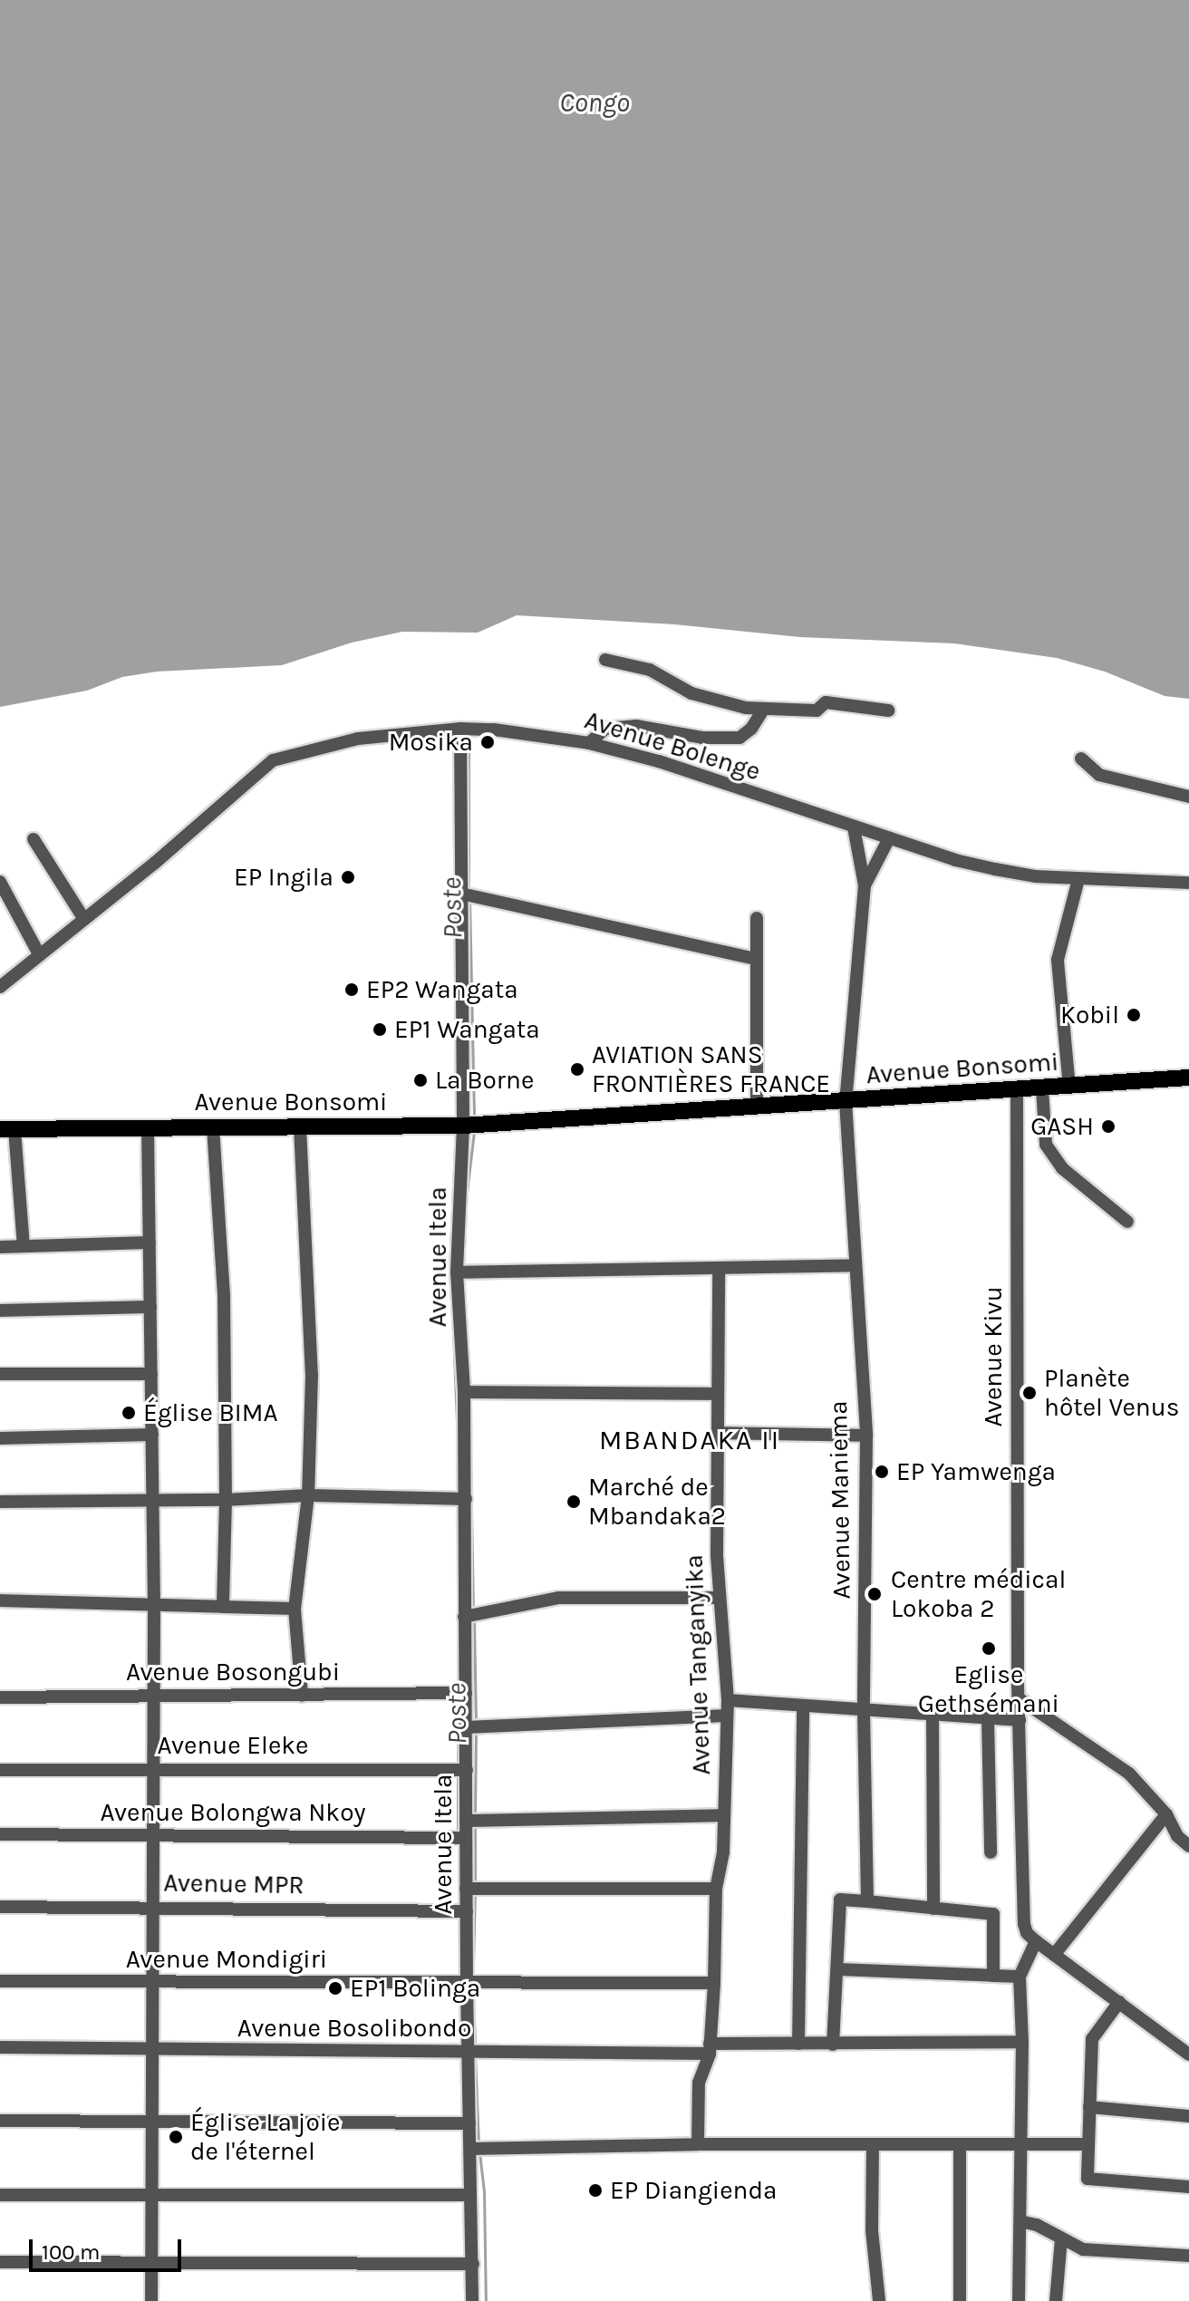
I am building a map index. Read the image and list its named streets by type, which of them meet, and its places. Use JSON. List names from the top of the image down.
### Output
{
  "streets": {
    "main road": ["Avenue Bonsomi"],
    "street": [
      "Avenue Bolenge",
      "Avenue Itela",
      "Avenue Kivu",
      "Avenue Maniema",
      "Avenue Tanganyika",
      "Avenue Bosongubi",
      "Avenue Eleke",
      "Avenue Bolongwa Nkoy",
      "Avenue MPR",
      "Avenue Mondigiri",
      "Avenue Bosolibondo"
    ]
  },
  "crossings": [
    ["Avenue Bolenge", "Avenue Itela"],
    ["Avenue Bonsomi", "Avenue Itela"],
    ["Avenue Bonsomi", "Avenue Kivu"],
    ["Avenue Bonsomi", "Avenue Maniema"],
    ["Avenue Itela", "Avenue Bosongubi"],
    ["Avenue Itela", "Avenue Eleke"],
    ["Avenue Itela", "Avenue Bolongwa Nkoy"],
    ["Avenue Itela", "Avenue MPR"],
    ["Avenue Itela", "Avenue Mondigiri"],
    ["Avenue Itela", "Avenue Bosolibondo"],
    ["Avenue Tanganyika", "Avenue Mondigiri"],
    ["Avenue Tanganyika", "Avenue Bosolibondo"]
  ],
  "districts": ["MBANDAKA II"],
  "water": ["Congo", "Poste"],
  "places": [
    "Mosika",
    "EP Ingila",
    "EP2 Wangata",
    "Kobil",
    "EP1 Wangata",
    "AVIATION SANS FRONTIÈRES FRANCE",
    "La Borne",
    "GASH",
    "Planète hôtel Venus",
    "Église BIMA",
    "EP Yamwenga",
    "Marché de Mbandaka2",
    "Centre médical Lokoba 2",
    "Eglise Gethsémani",
    "EP1 Bolinga",
    "Église La joie de l'éternel",
    "EP Diangienda"
  ],
  "scale_bar": "100 m"
}
